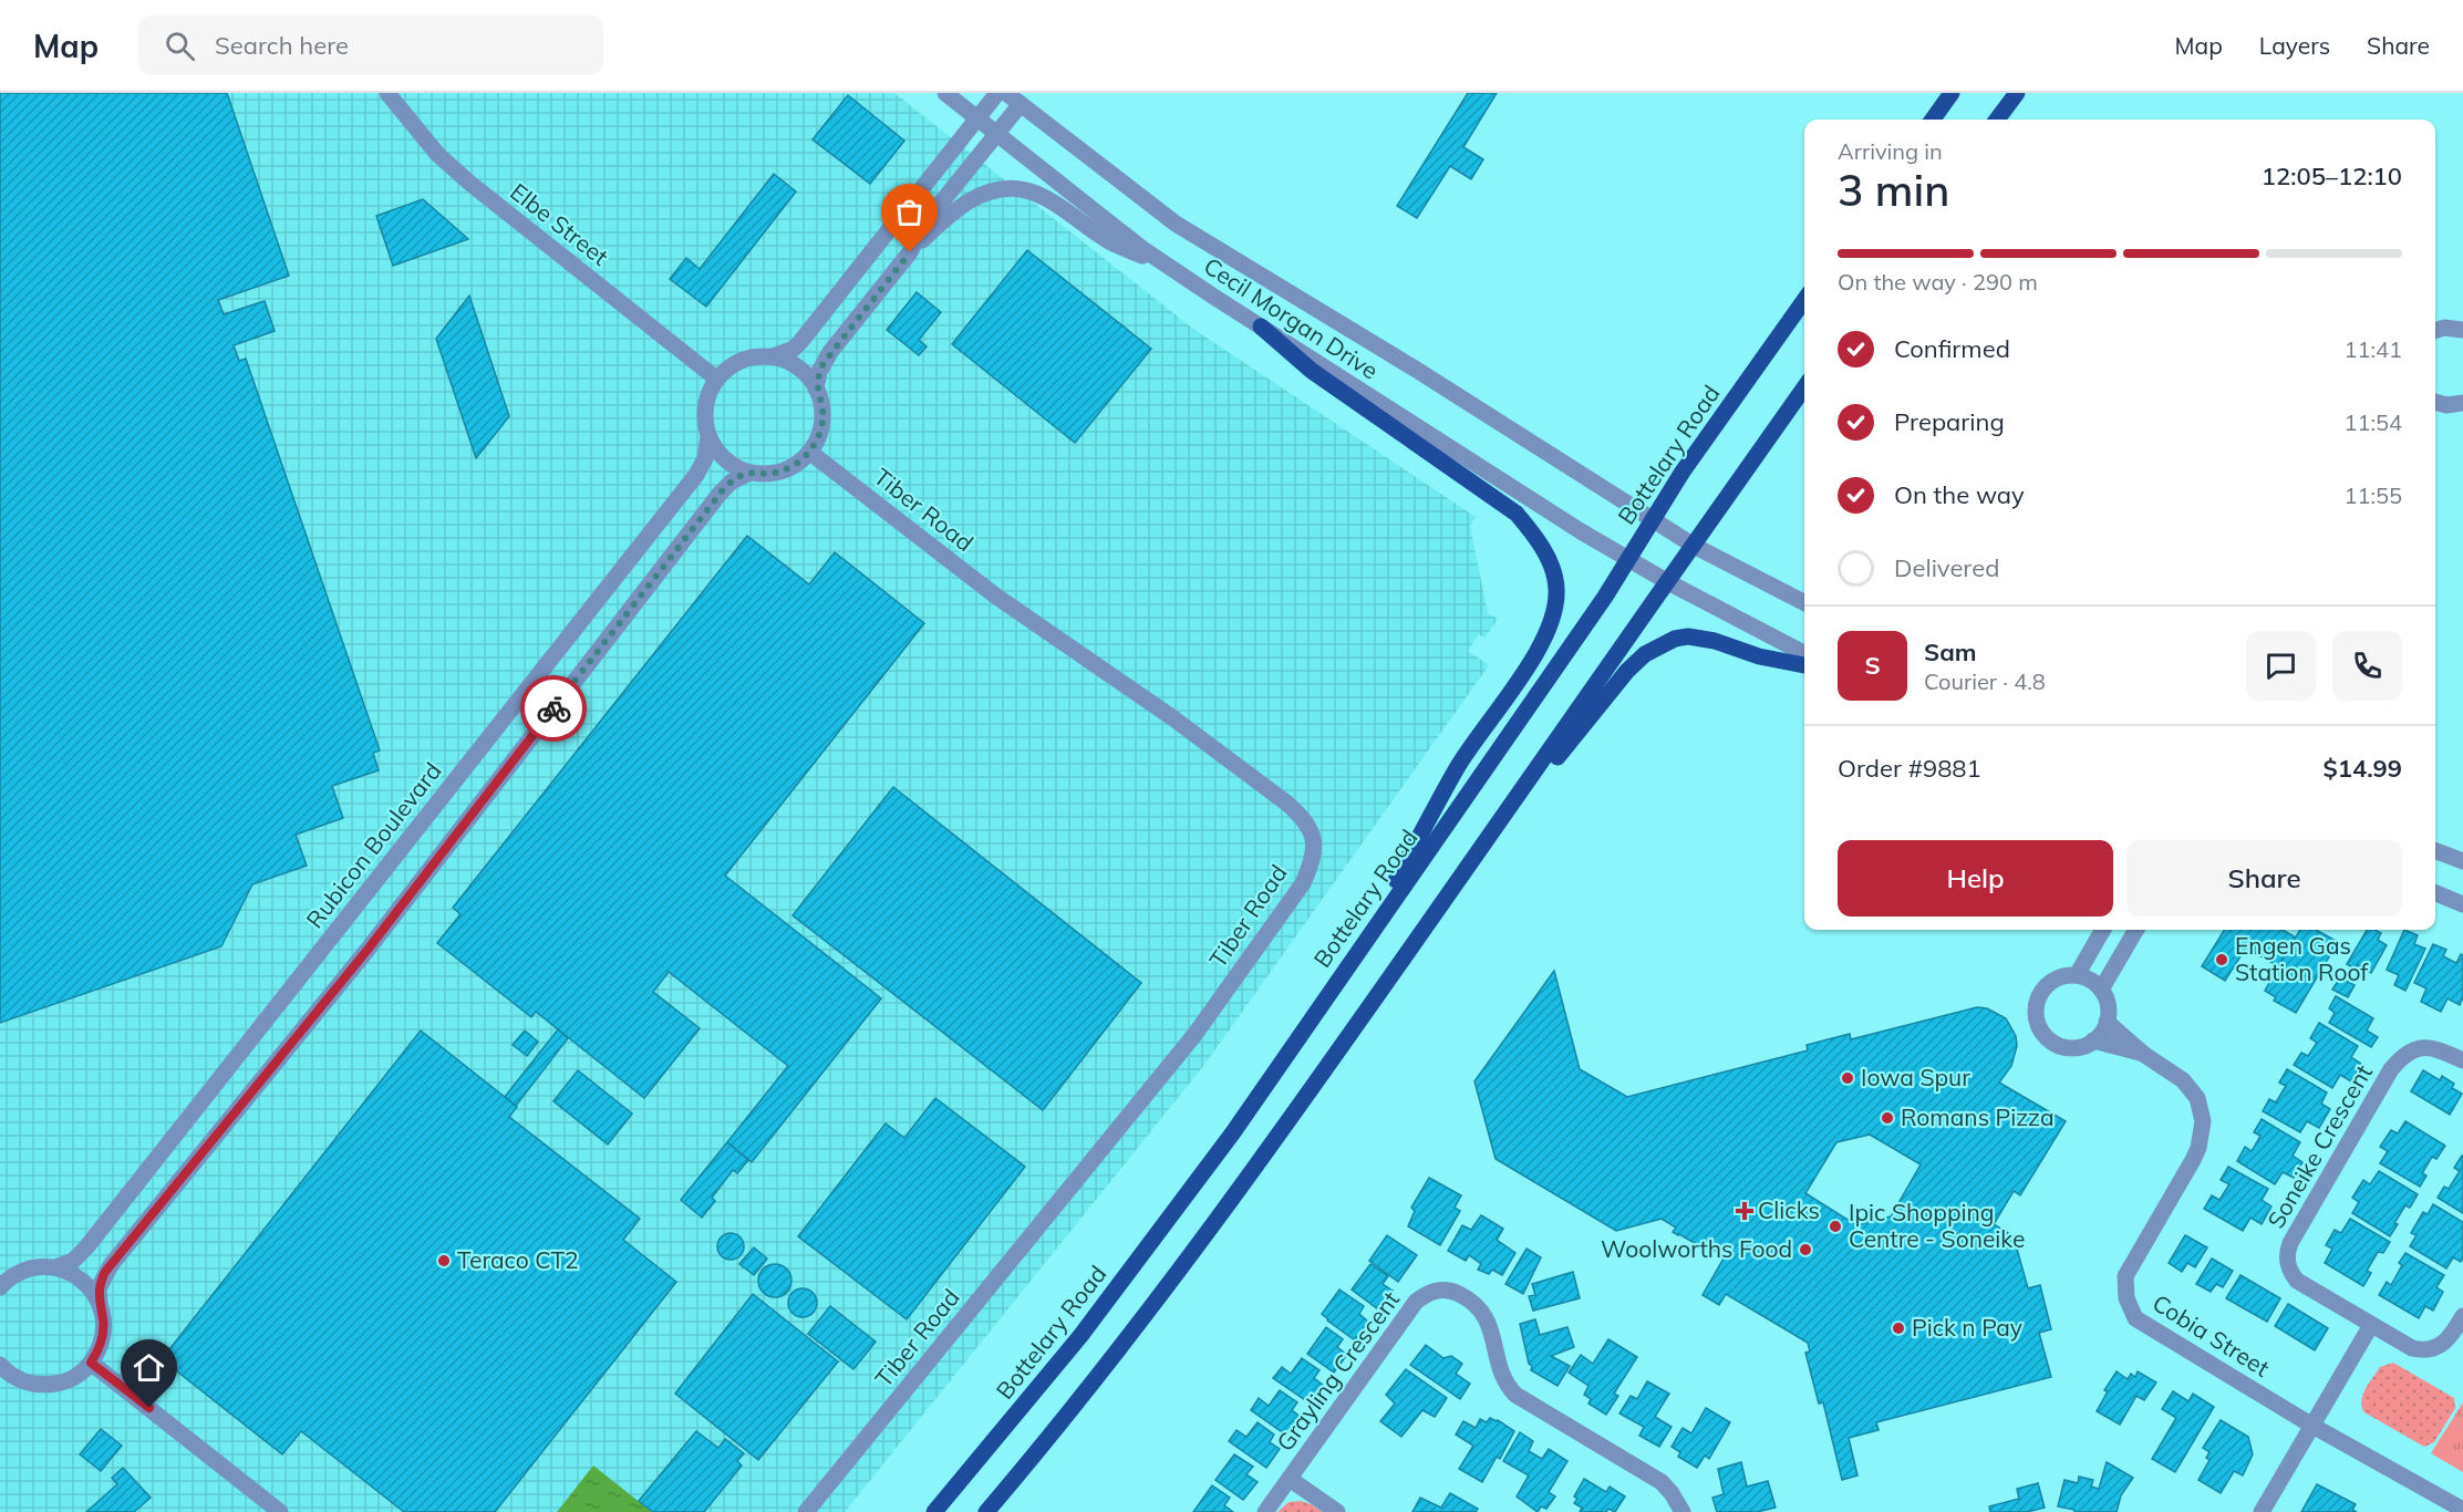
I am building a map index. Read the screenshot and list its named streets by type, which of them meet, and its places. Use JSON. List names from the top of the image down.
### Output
{
  "streets": {
    "main road": ["Bottelary Road"],
    "street": [
      "Elbe Street",
      "Cecil Morgan Drive",
      "Tiber Road",
      "Rubicon Boulevard",
      "Soneike Crescent",
      "Cobia Street",
      "Grayling Crescent"
    ]
  },
  "crossings": [
    ["Elbe Street", "Tiber Road"],
    ["Elbe Street", "Rubicon Boulevard"],
    ["Cecil Morgan Drive", "Bottelary Road"],
    ["Tiber Road", "Rubicon Boulevard"]
  ],
  "places": {
    "other": [
      "Engen Gas Station Roof",
      "Iowa Spur",
      "Romans Pizza",
      "Ipic Shopping Centre - Soneike",
      "Woolworths Food",
      "Teraco CT2",
      "Pick n Pay"
    ],
    "health": ["Clicks"]
  },
  "page": {
    "header": "Map",
    "search": "Search here",
    "nav": ["Map", "Layers", "Share"],
    "heading": ["3 min", "Arriving in", "12:05–12:10"],
    "panel": [
      "Sam",
      "Courier · 4.8",
      "Order #9881",
      "$14.99"
    ],
    "bar": "On the way · 290 m",
    "list": [
      ["Confirmed", "11:41"],
      ["Preparing", "11:54"],
      ["On the way", "11:55"],
      "Delivered"
    ],
    "round": "S",
    "buttons": ["Help", "Share"]
  }
}
